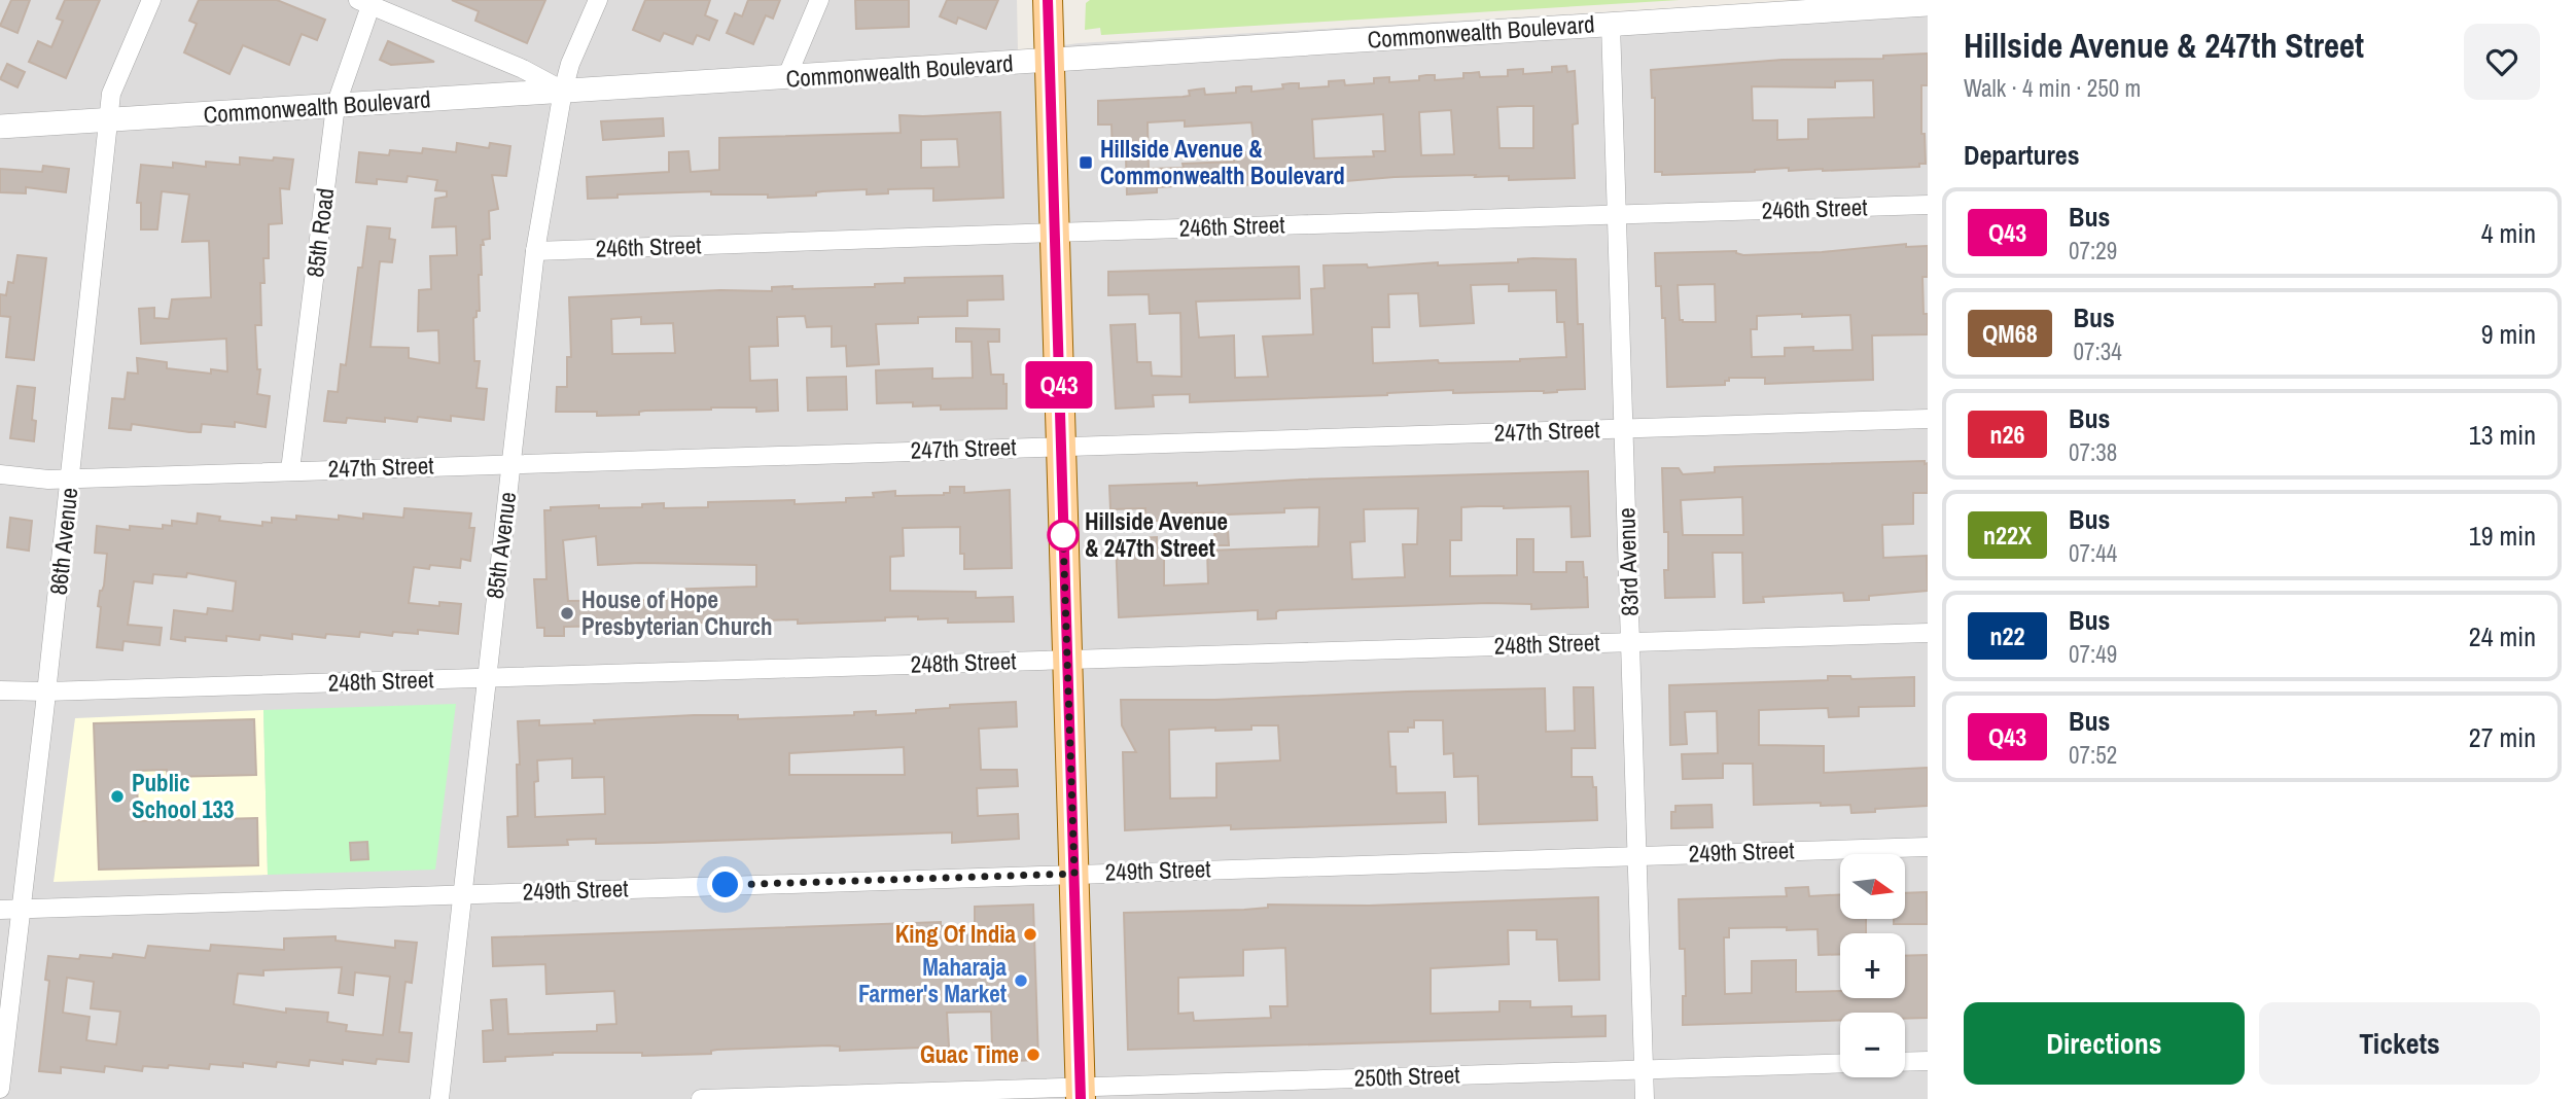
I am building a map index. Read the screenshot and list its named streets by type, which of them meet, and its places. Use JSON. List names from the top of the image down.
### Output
{
  "streets": {
    "street": [
      "Commonwealth Boulevard",
      "246th Street",
      "85th Road",
      "247th Street",
      "86th Avenue",
      "85th Avenue",
      "83rd Avenue",
      "248th Street",
      "249th Street",
      "250th Street"
    ]
  },
  "crossings": [
    ["Commonwealth Boulevard", "85th Road"],
    ["Commonwealth Boulevard", "86th Avenue"],
    ["Commonwealth Boulevard", "85th Avenue"],
    ["Commonwealth Boulevard", "83rd Avenue"],
    ["246th Street", "85th Avenue"],
    ["246th Street", "83rd Avenue"],
    ["85th Road", "247th Street"],
    ["247th Street", "86th Avenue"],
    ["247th Street", "85th Avenue"],
    ["247th Street", "83rd Avenue"],
    ["86th Avenue", "248th Street"],
    ["86th Avenue", "249th Street"],
    ["85th Avenue", "248th Street"],
    ["85th Avenue", "249th Street"],
    ["83rd Avenue", "248th Street"],
    ["83rd Avenue", "249th Street"],
    ["83rd Avenue", "250th Street"]
  ],
  "places": {
    "transit": ["Hillside Avenue & Commonwealth Boulevard"],
    "other": [
      "Hillside Avenue & 247th Street",
      "House of Hope Presbyterian Church",
      "Public School 133",
      "King Of India",
      "Maharaja Farmer's Market",
      "Guac Time"
    ]
  },
  "lines": ["bus line Q43"],
  "north": "right",
  "page": {
    "on_map": "Q43",
    "heading": [
      ["Hillside Avenue & 247th Street", "Walk · 4 min · 250 m"],
      "Departures"
    ],
    "list": [
      {
        "mark": "Q43",
        "name": "Bus",
        "note": "07:29",
        "value": "4 min"
      },
      {
        "mark": "QM68",
        "name": "Bus",
        "note": "07:34",
        "value": "9 min"
      },
      {
        "mark": "n26",
        "name": "Bus",
        "note": "07:38",
        "value": "13 min"
      },
      {
        "mark": "n22X",
        "name": "Bus",
        "note": "07:44",
        "value": "19 min"
      },
      {
        "mark": "n22",
        "name": "Bus",
        "note": "07:49",
        "value": "24 min"
      },
      {
        "mark": "Q43",
        "name": "Bus",
        "note": "07:52",
        "value": "27 min"
      }
    ],
    "map_buttons": ["+", "−"],
    "buttons": ["Directions", "Tickets"]
  }
}
